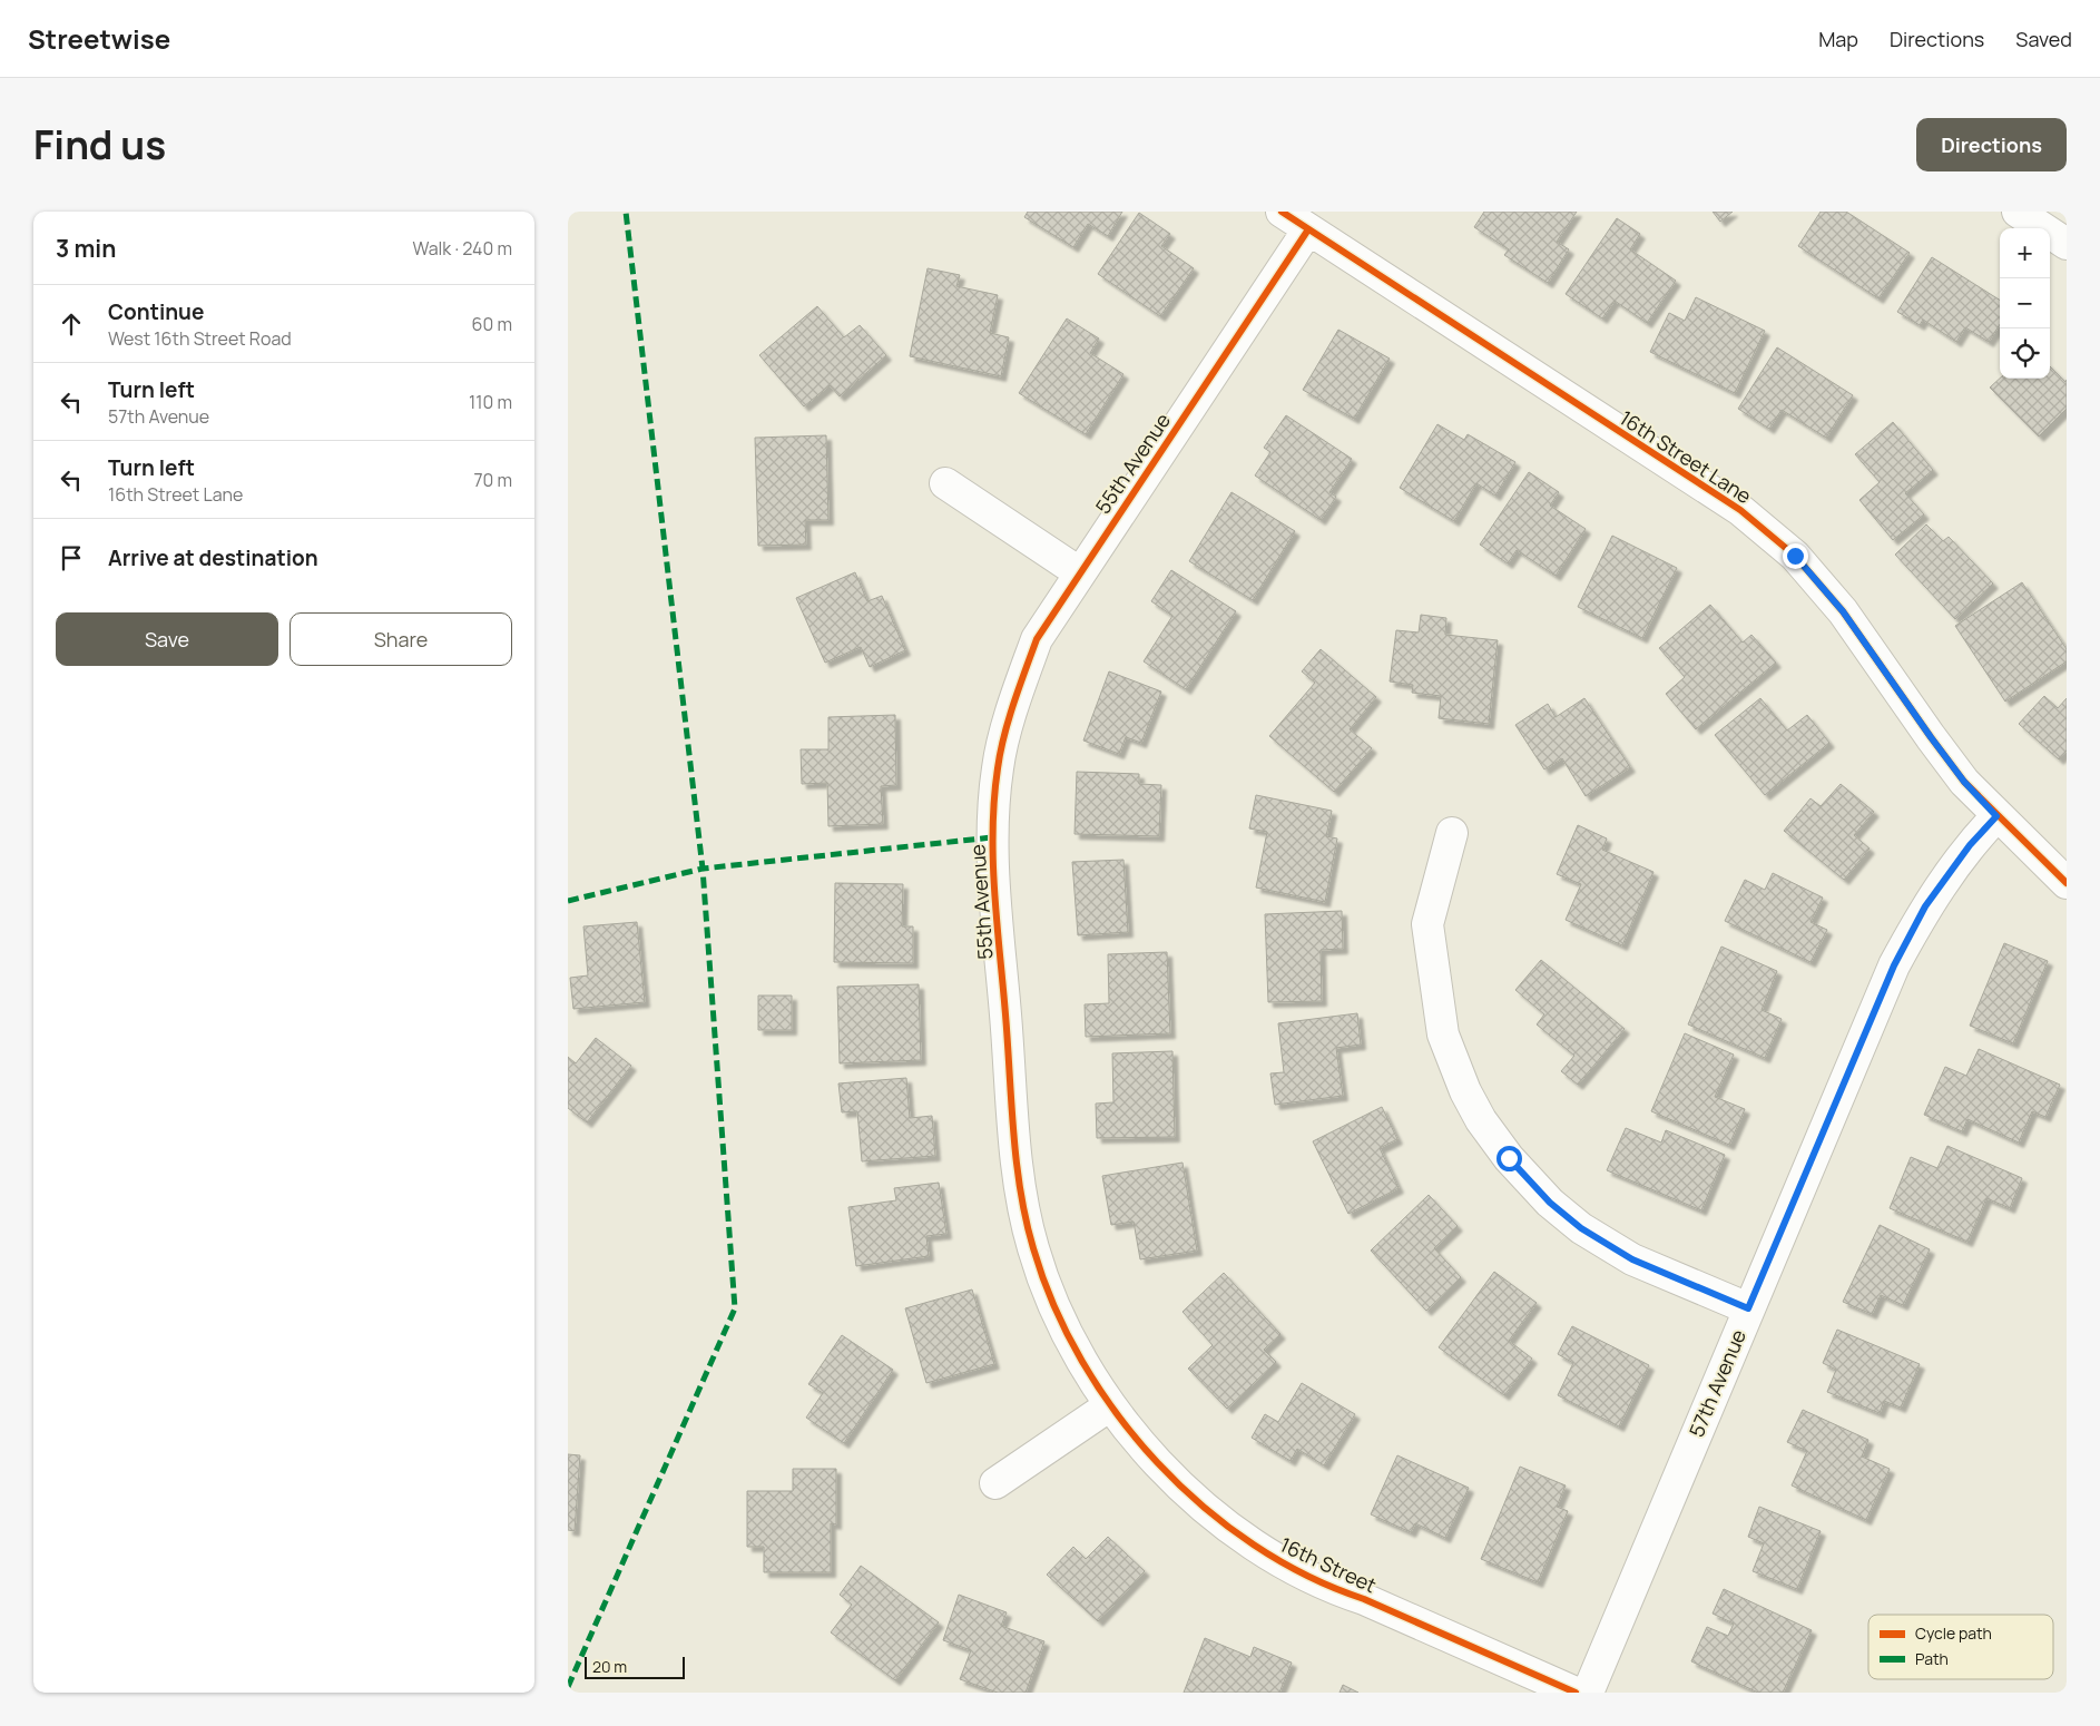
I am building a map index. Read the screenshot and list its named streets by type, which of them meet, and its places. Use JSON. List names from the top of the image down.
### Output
{
  "streets": {
    "street": [
      "16th Street Lane",
      "55th Avenue",
      "57th Avenue",
      "16th Street"
    ]
  },
  "crossings": [
    ["16th Street Lane", "55th Avenue"],
    ["16th Street Lane", "57th Avenue"],
    ["55th Avenue", "16th Street"]
  ],
  "legend": ["Cycle path", "Path"],
  "scale_bar": "20 m",
  "page": {
    "header": "Streetwise",
    "nav": ["Map", "Directions", "Saved"],
    "title": "Find us",
    "buttons": [
      "Directions",
      ["Save", "Share"]
    ],
    "heading": ["3 min", "Walk · 240 m"],
    "map_buttons": ["+", "−"],
    "list": [
      ["Continue", "West 16th Street Road", "60 m"],
      ["Turn left", "57th Avenue", "110 m"],
      ["Turn left", "16th Street Lane", "70 m"],
      "Arrive at destination"
    ],
    "scale": "20 m"
  }
}
